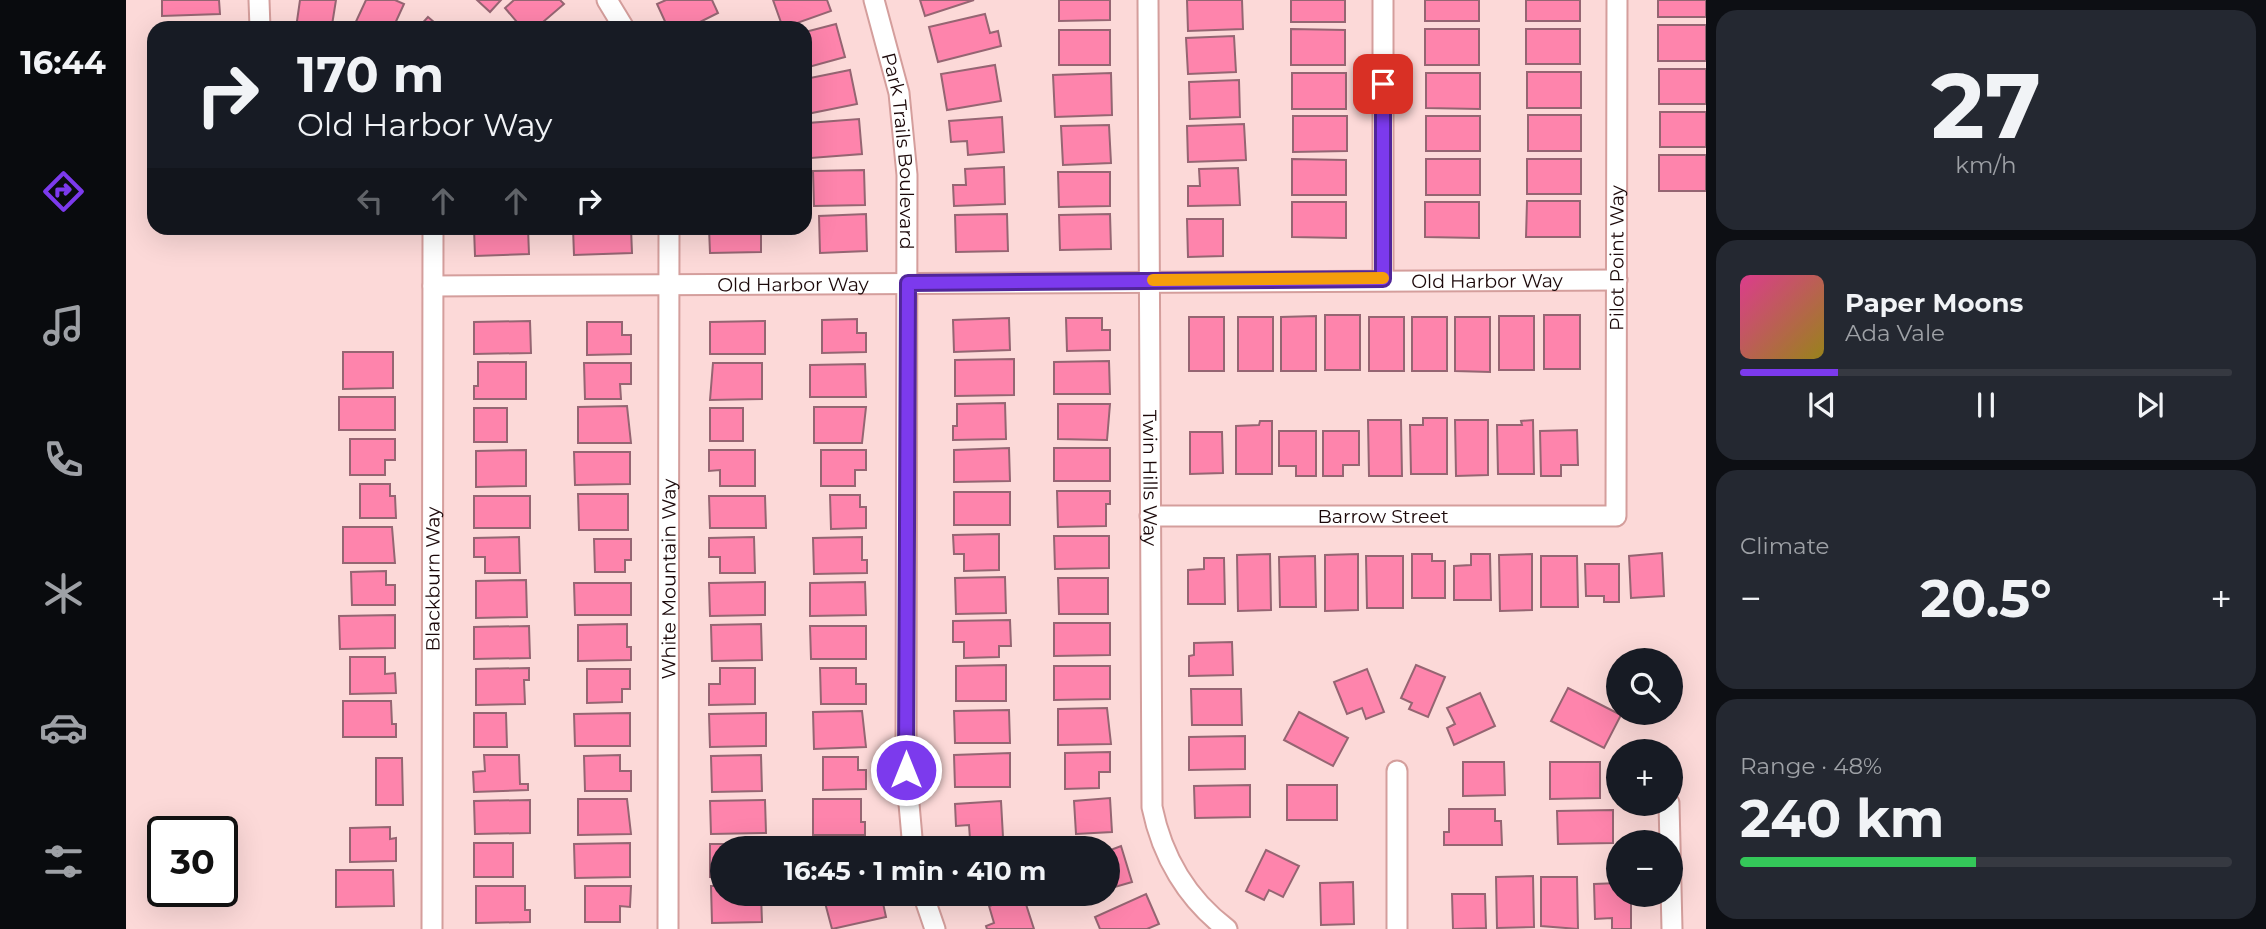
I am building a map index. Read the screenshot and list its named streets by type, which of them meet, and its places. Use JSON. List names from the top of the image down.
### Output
{
  "streets": {
    "street": [
      "Park Trails Boulevard",
      "Pilot Point Way",
      "Old Harbor Way",
      "Twin Hills Way",
      "Barrow Street",
      "Blackburn Way",
      "White Mountain Way"
    ]
  },
  "crossings": [
    ["Park Trails Boulevard", "Old Harbor Way"],
    ["Pilot Point Way", "Old Harbor Way"],
    ["Pilot Point Way", "Barrow Street"],
    ["Old Harbor Way", "Twin Hills Way"],
    ["Old Harbor Way", "Blackburn Way"],
    ["Old Harbor Way", "White Mountain Way"],
    ["Twin Hills Way", "Barrow Street"]
  ],
  "page": {
    "tabs": "16:44",
    "tile": [
      ["27", "km/h"],
      "Climate",
      ["Range · 48%", "240 km"]
    ],
    "turn": ["170 m", "Old Harbor Way"],
    "song": ["Paper Moons", "Ada Vale"],
    "heat": ["−", "20.5°", "+"],
    "map_buttons": ["+", "−"],
    "limit": "30",
    "trip": "16:45 · 1 min · 410 m"
  }
}
